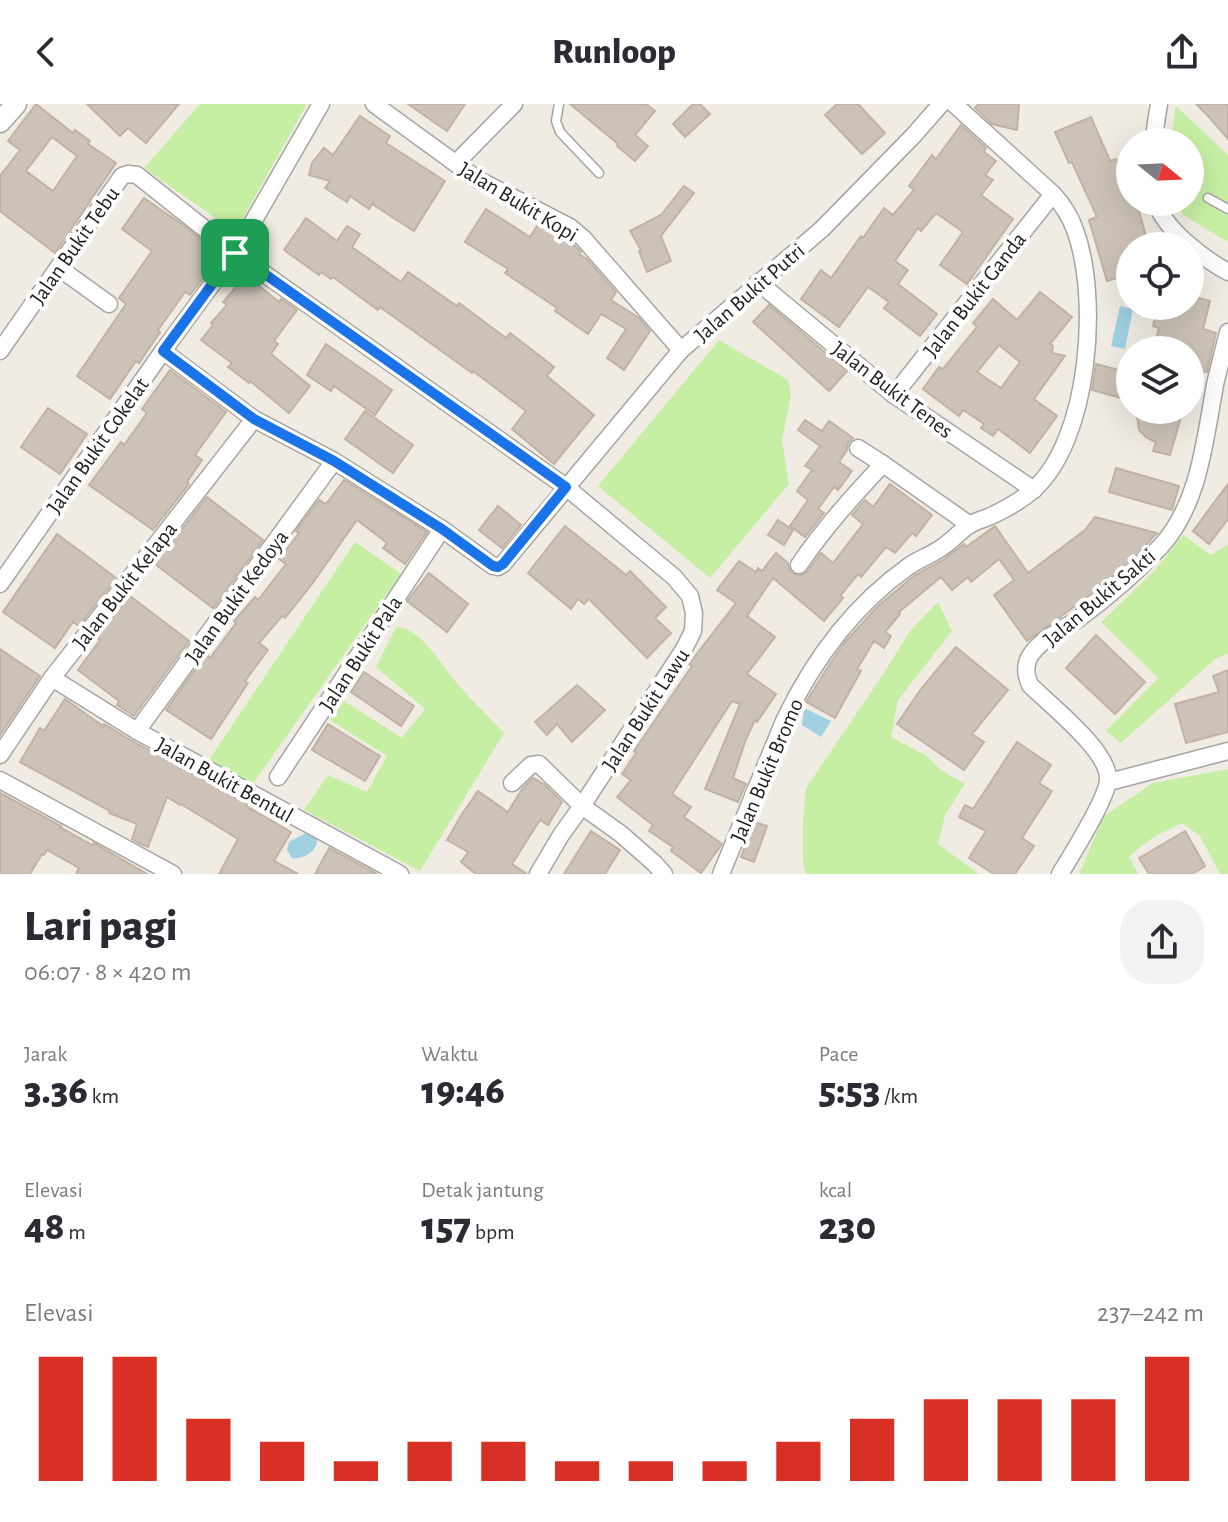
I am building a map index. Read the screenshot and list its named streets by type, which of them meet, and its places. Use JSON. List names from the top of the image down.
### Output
{
  "streets": {
    "street": [
      "Jalan Bukit Kopi",
      "Jalan Bukit Tebu",
      "Jalan Bukit Putri",
      "Jalan Bukit Ganda",
      "Jalan Bukit Tenes",
      "Jalan Bukit Cokelat",
      "Jalan Bukit Kelapa",
      "Jalan Bukit Kedoya",
      "Jalan Bukit Sakti",
      "Jalan Bukit Pala",
      "Jalan Bukit Lawu",
      "Jalan Bukit Bromo",
      "Jalan Bukit Bentul"
    ]
  },
  "crossings": [
    ["Jalan Bukit Kopi", "Jalan Bukit Putri"],
    ["Jalan Bukit Tebu", "Jalan Bukit Cokelat"],
    ["Jalan Bukit Tebu", "Jalan Bukit Lawu"],
    ["Jalan Bukit Putri", "Jalan Bukit Tenes"],
    ["Jalan Bukit Putri", "Jalan Bukit Pala"],
    ["Jalan Bukit Putri", "Jalan Bukit Lawu"],
    ["Jalan Bukit Ganda", "Jalan Bukit Tenes"],
    ["Jalan Bukit Tenes", "Jalan Bukit Bromo"],
    ["Jalan Bukit Cokelat", "Jalan Bukit Lawu"],
    ["Jalan Bukit Kelapa", "Jalan Bukit Bentul"],
    ["Jalan Bukit Kedoya", "Jalan Bukit Bentul"]
  ],
  "north": "right",
  "page": {
    "header": "Runloop",
    "heading": ["Lari pagi", "06:07 · 8 × 420 m"],
    "stats": [
      ["Jarak", "3.36 km"],
      ["Waktu", "19:46"],
      ["Pace", "5:53 /km"],
      ["Elevasi", "48 m"],
      ["Detak jantung", "157 bpm"],
      ["kcal", "230"]
    ],
    "chart": ["Elevasi", "237–242 m"]
  }
}
